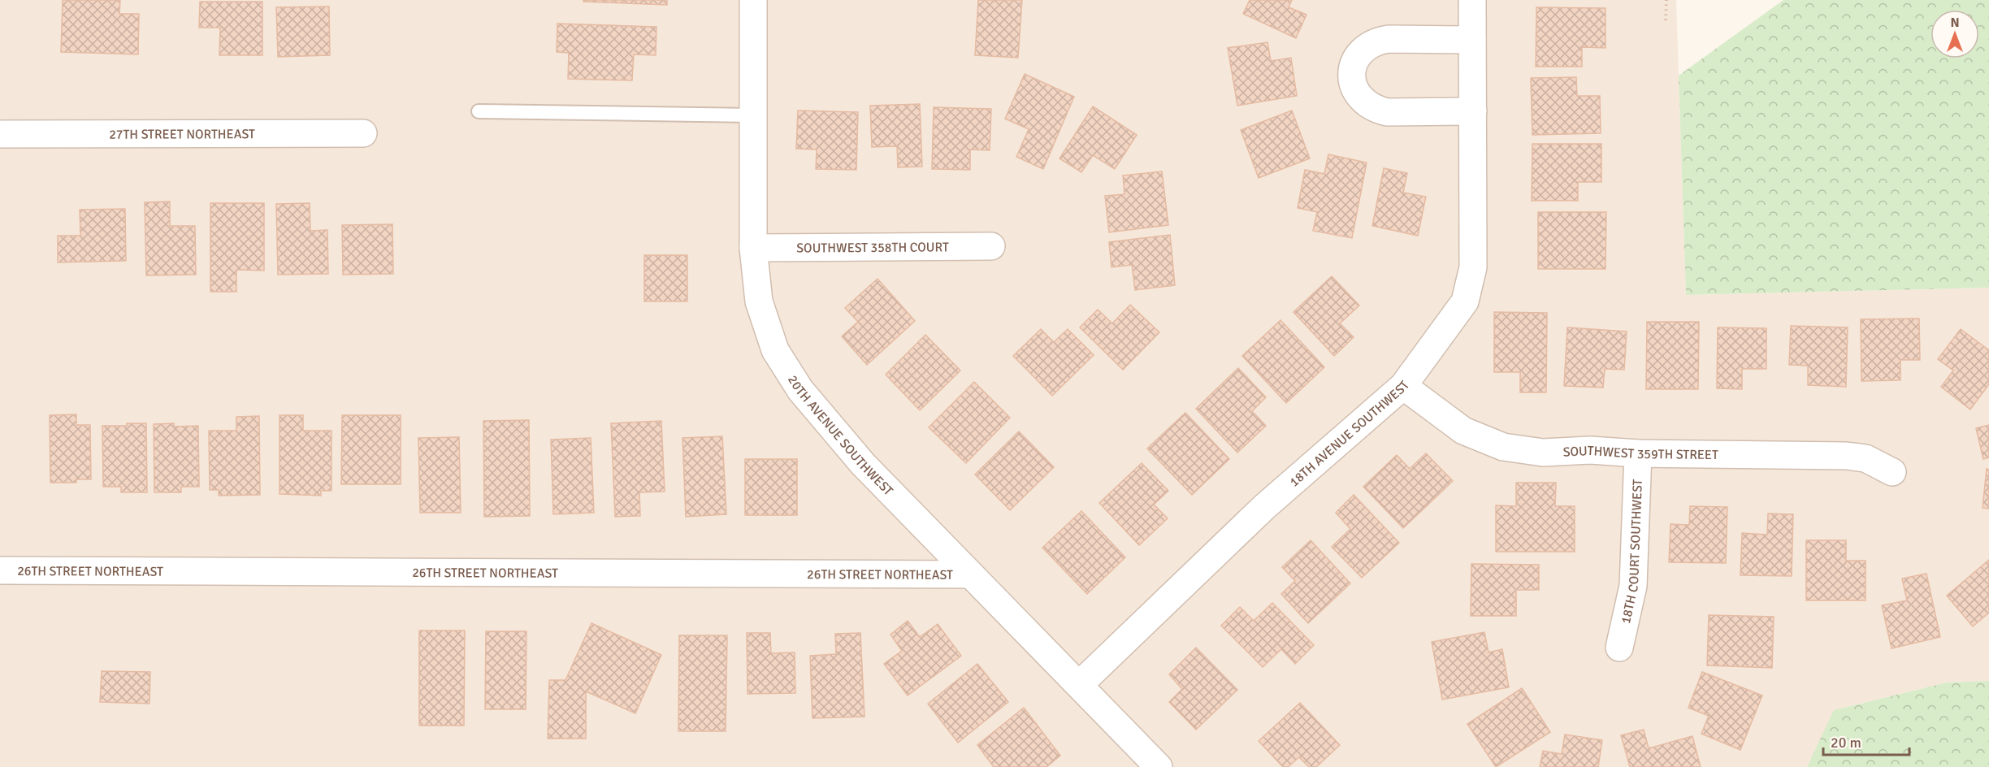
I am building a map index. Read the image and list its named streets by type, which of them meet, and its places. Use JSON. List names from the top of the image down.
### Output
{
  "streets": {
    "street": [
      "27TH STREET NORTHEAST",
      "SOUTHWEST 358TH COURT",
      "18TH AVENUE SOUTHWEST",
      "20TH AVENUE SOUTHWEST",
      "SOUTHWEST 359TH STREET",
      "18TH COURT SOUTHWEST",
      "26TH STREET NORTHEAST"
    ]
  },
  "crossings": [
    ["SOUTHWEST 358TH COURT", "20TH AVENUE SOUTHWEST"],
    ["18TH AVENUE SOUTHWEST", "20TH AVENUE SOUTHWEST"],
    ["18TH AVENUE SOUTHWEST", "SOUTHWEST 359TH STREET"],
    ["20TH AVENUE SOUTHWEST", "26TH STREET NORTHEAST"],
    ["SOUTHWEST 359TH STREET", "18TH COURT SOUTHWEST"]
  ],
  "scale_bar": "20 m",
  "north": "top"
}
